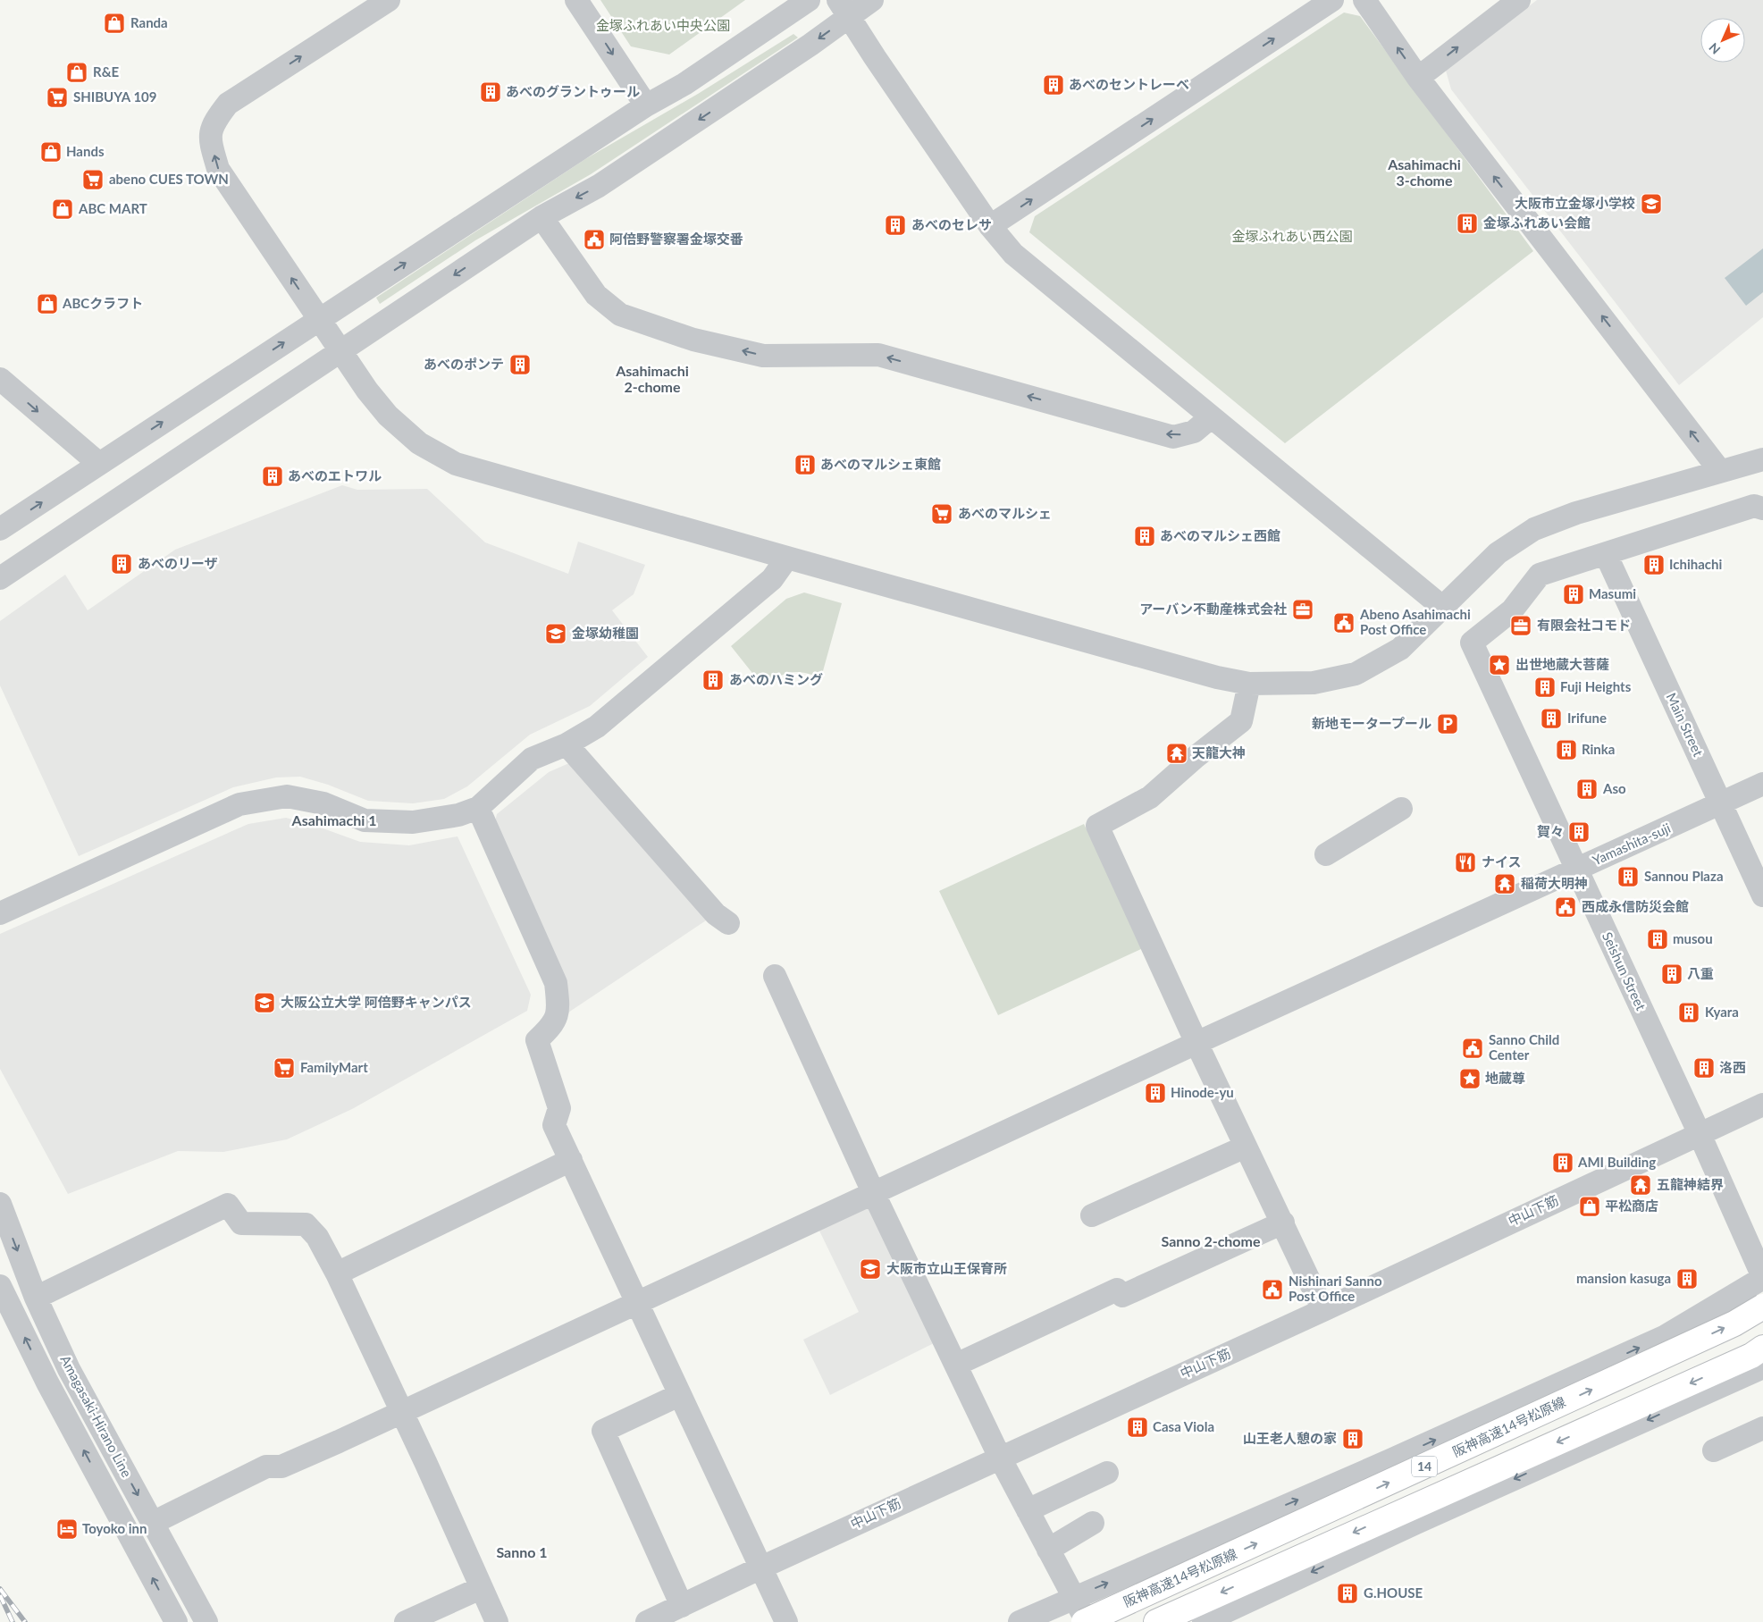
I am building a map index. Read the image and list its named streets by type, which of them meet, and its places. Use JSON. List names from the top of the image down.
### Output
{
  "streets": {
    "highway": ["阪神高速14号松原線", "14"],
    "street": [
      "Main Street",
      "Yamashita-suji",
      "Seishun Street",
      "中山下筋",
      "Amagasaki-Hirano Line"
    ]
  },
  "crossings": [
    ["Main Street", "Yamashita-suji"],
    ["Main Street", "Seishun Street"],
    ["Yamashita-suji", "Seishun Street"],
    ["Yamashita-suji", "Amagasaki-Hirano Line"],
    ["Seishun Street", "中山下筋"]
  ],
  "districts": [
    "Asahimachi 3-chome",
    "Asahimachi 2-chome",
    "Asahimachi 1",
    "Sanno 2-chome",
    "Sanno 1"
  ],
  "parks": ["金塚ふれあい中央公園", "金塚ふれあい西公園"],
  "places": {
    "shop": [
      "Randa",
      "R&E",
      "Hands",
      "ABC MART",
      "ABCクラフト",
      "平松商店"
    ],
    "building": [
      "あべのセントレーベ",
      "あべのグラントゥール",
      "金塚ふれあい会館",
      "あべのセレサ",
      "あべのポンテ",
      "あべのマルシェ東館",
      "あべのエトワル",
      "あべのマルシェ西館",
      "あべのリーザ",
      "Ichihachi",
      "Masumi",
      "あべのハミング",
      "Fuji Heights",
      "Irifune",
      "Rinka",
      "Aso",
      "賀々",
      "Sannou Plaza",
      "musou",
      "八重",
      "Kyara",
      "洛西",
      "Hinode-yu",
      "AMI Building",
      "mansion kasuga",
      "Casa Viola",
      "山王老人憩の家",
      "G.HOUSE"
    ],
    "supermarket": [
      "SHIBUYA 109",
      "abeno CUES TOWN",
      "あべのマルシェ",
      "FamilyMart"
    ],
    "school or university": [
      "大阪市立金塚小学校",
      "金塚幼稚園",
      "大阪公立大学 阿倍野キャンパス",
      "大阪市立山王保育所"
    ],
    "public building": [
      "阿倍野警察署金塚交番",
      "Abeno Asahimachi Post Office",
      "西成永信防災会館",
      "Sanno Child Center",
      "Nishinari Sanno Post Office"
    ],
    "office": ["アーバン不動産株式会社", "有限会社コモド"],
    "place": ["出世地蔵大菩薩", "地蔵尊"],
    "parking": ["新地モータープール"],
    "temple": ["天龍大神", "稲荷大明神", "五龍神結界"],
    "restaurant": ["ナイス"],
    "hotel": ["Toyoko inn"]
  },
  "north": "bottom left"
}
